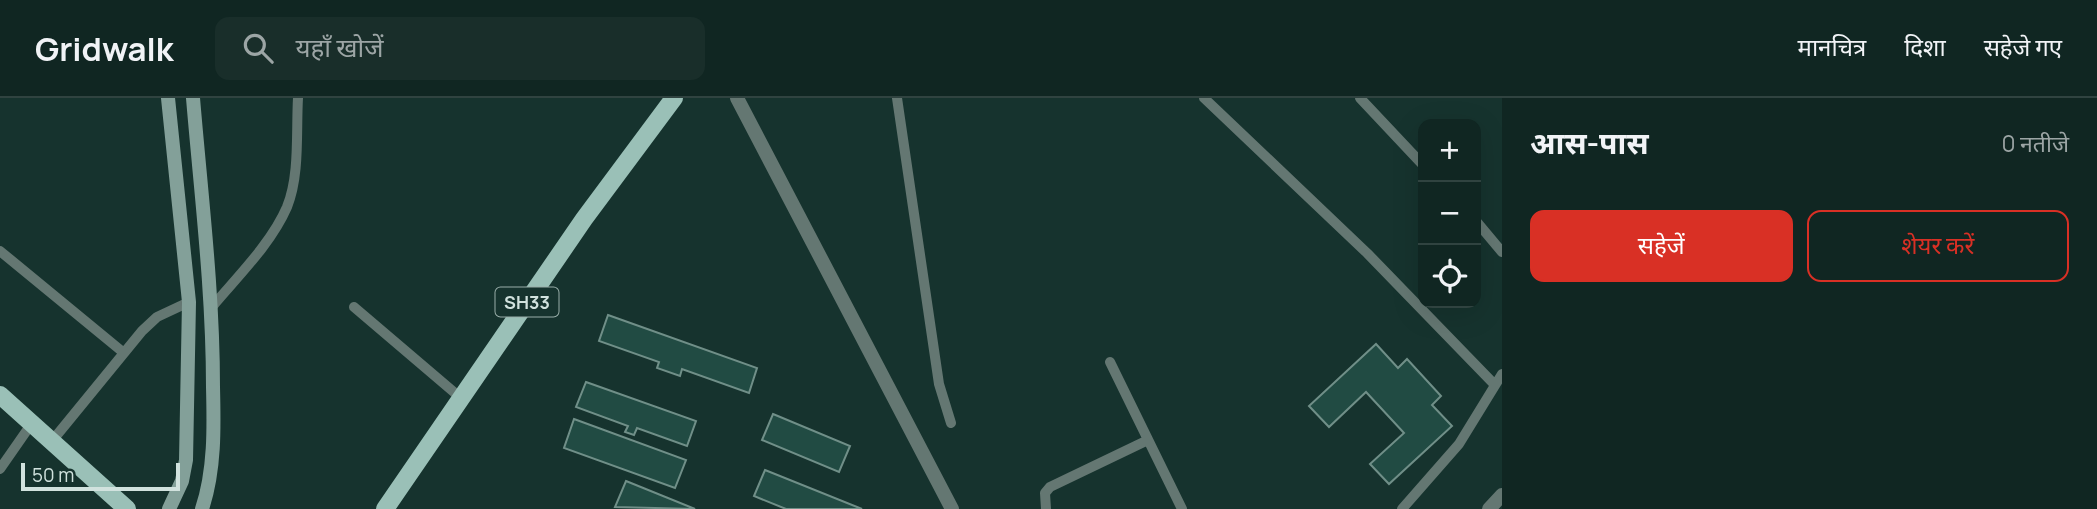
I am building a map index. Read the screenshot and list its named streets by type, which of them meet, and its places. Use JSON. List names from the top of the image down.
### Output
{
  "streets": {
    "main road": ["SH33"]
  },
  "scale_bar": "50 m",
  "page": {
    "header": "Gridwalk",
    "search": "यहाँ खोजें",
    "nav": ["मानचित्र", "दिशा", "सहेजे गए"],
    "heading": ["आस-पास", "0 नतीजे"],
    "map_buttons": ["+", "−"],
    "buttons": ["सहेजें", "शेयर करें"],
    "scale": "50 m"
  }
}
